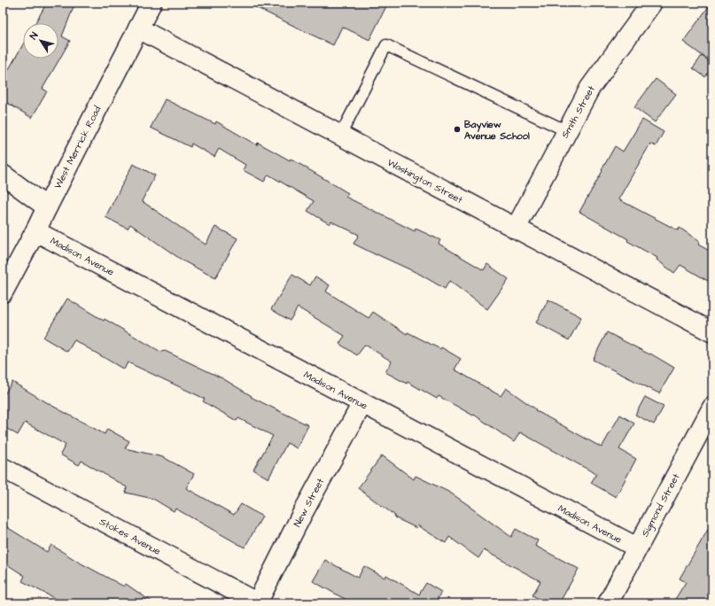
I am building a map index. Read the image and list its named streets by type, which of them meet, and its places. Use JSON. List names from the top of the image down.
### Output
{
  "streets": {
    "street": [
      "Smith Street",
      "West Merrick Road",
      "Washington Street",
      "Madison Avenue",
      "New Street",
      "Sigmond Street",
      "Stokes Avenue"
    ]
  },
  "crossings": [
    ["Smith Street", "Washington Street"],
    ["West Merrick Road", "Washington Street"],
    ["West Merrick Road", "Madison Avenue"],
    ["Madison Avenue", "New Street"],
    ["Madison Avenue", "Sigmond Street"],
    ["New Street", "Stokes Avenue"]
  ],
  "places": ["Bayview Avenue School"],
  "north": "top left"
}
